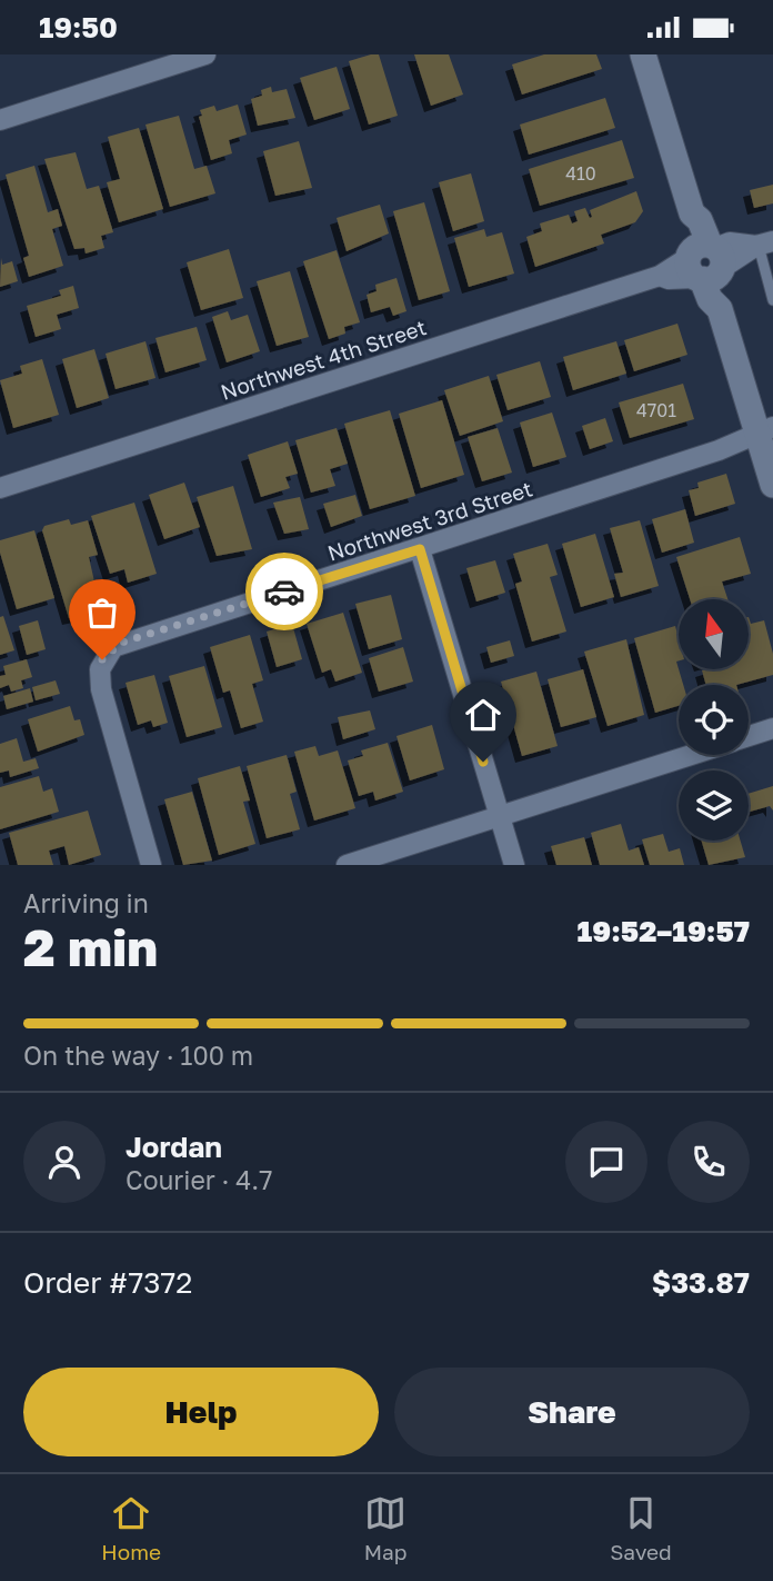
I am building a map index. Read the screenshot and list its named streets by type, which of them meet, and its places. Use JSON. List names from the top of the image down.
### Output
{
  "streets": {
    "street": ["Northwest 4th Street", "Northwest 3rd Street"]
  },
  "house_numbers": ["410", "4701"],
  "north": "top",
  "page": {
    "status": "19:50",
    "heading": ["2 min", "Arriving in", "19:52–19:57"],
    "panel": [
      "Jordan",
      "Courier · 4.7",
      "Order #7372",
      "$33.87"
    ],
    "bar": "On the way · 100 m",
    "buttons": ["Help", "Share"],
    "tabs": ["Home", "Map", "Saved"]
  }
}
